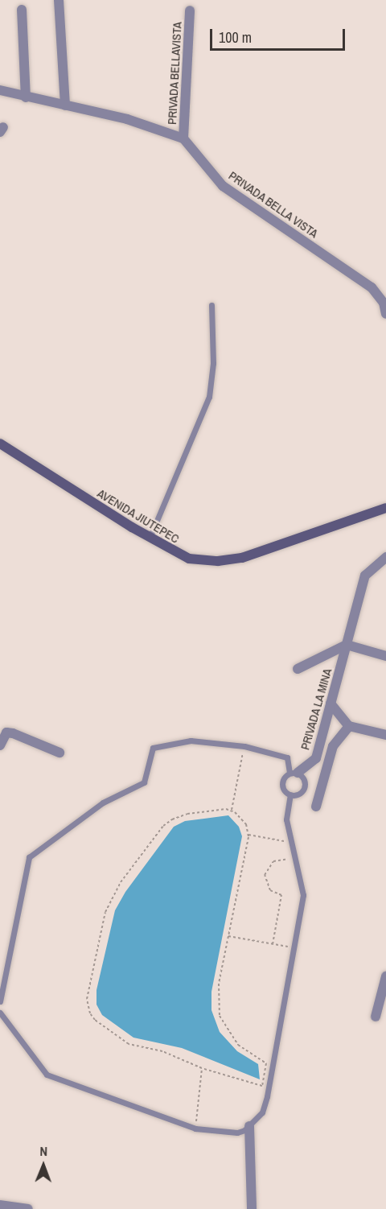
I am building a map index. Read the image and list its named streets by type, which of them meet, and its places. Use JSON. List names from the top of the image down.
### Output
{
  "streets": {
    "main road": ["AVENIDA JIUTEPEC"],
    "street": ["PRIVADA BELLAVISTA", "PRIVADA BELLA VISTA", "PRIVADA LA MINA"]
  },
  "crossings": [
    ["PRIVADA BELLAVISTA", "PRIVADA BELLA VISTA"]
  ],
  "scale_bar": "100 m",
  "north": "top"
}
